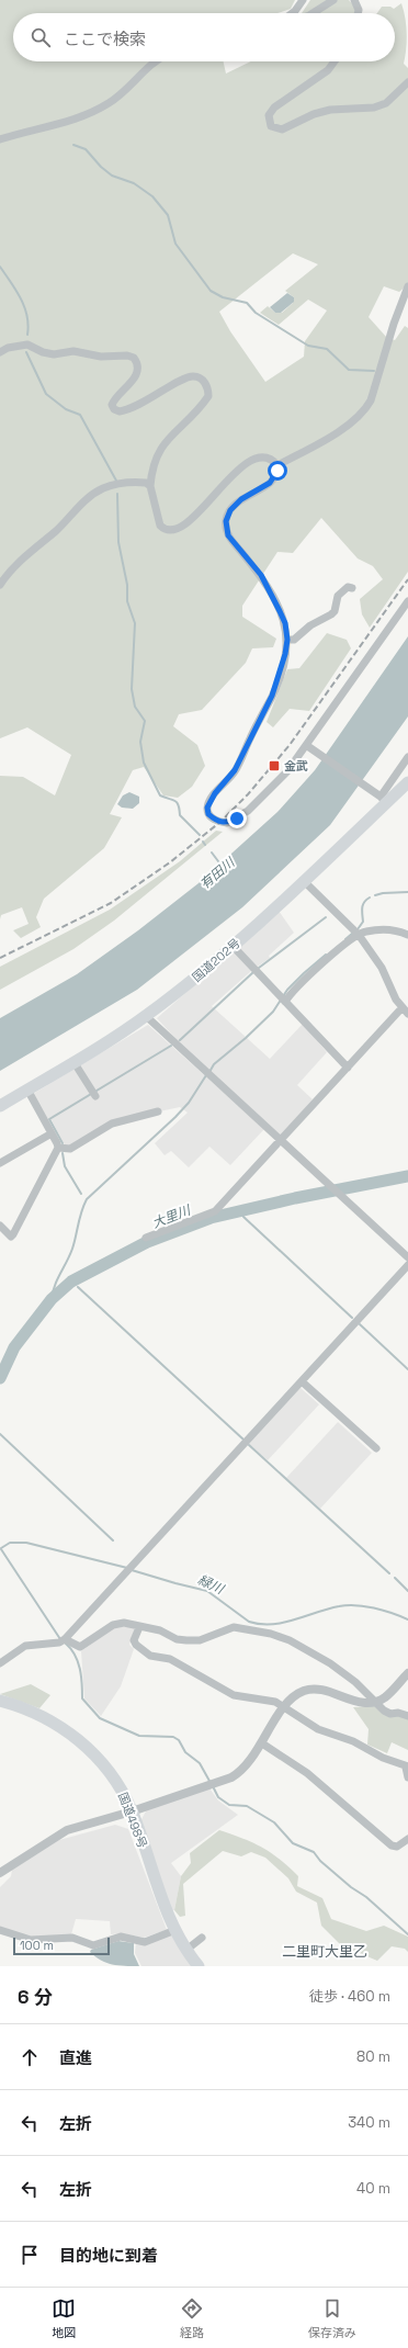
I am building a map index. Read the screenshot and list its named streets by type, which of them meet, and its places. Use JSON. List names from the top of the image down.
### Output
{
  "streets": {
    "highway": ["国道202号", "国道498号"]
  },
  "districts": ["二里町大里乙"],
  "water": ["有田川", "大里川", "緑川"],
  "places": {
    "transit": ["金武"]
  },
  "scale_bar": "100 m",
  "page": {
    "search": "ここで検索",
    "scale": "100 m",
    "heading": ["6 分", "徒歩 · 460 m"],
    "list": [
      ["直進", "80 m"],
      ["左折", "340 m"],
      ["左折", "40 m"],
      "目的地に到着"
    ],
    "nav": ["地図", "経路", "保存済み"]
  }
}
